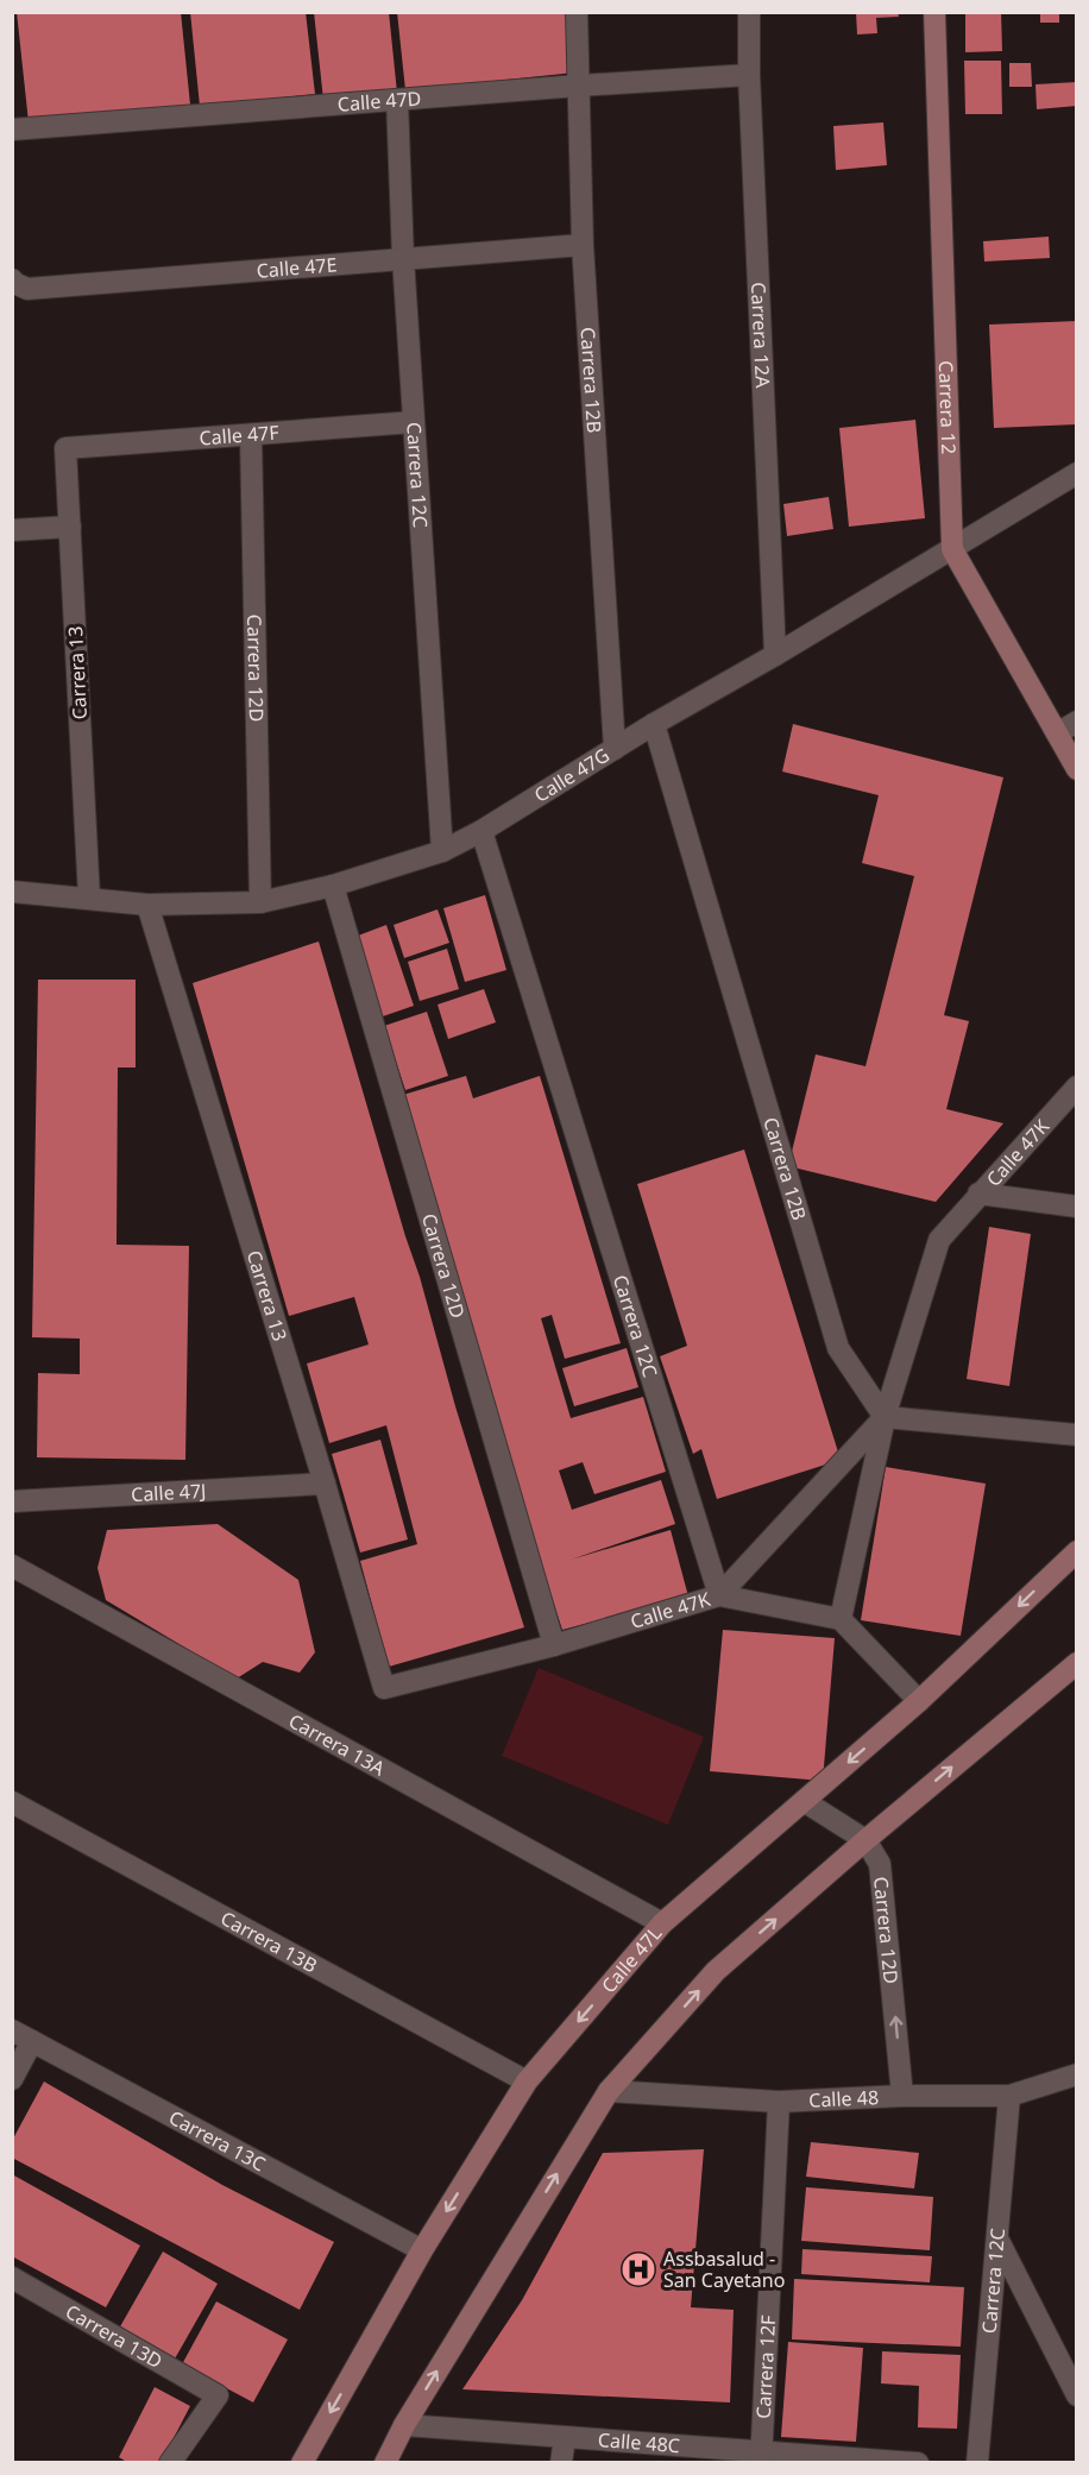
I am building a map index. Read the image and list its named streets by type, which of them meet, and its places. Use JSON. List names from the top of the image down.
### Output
{
  "streets": {
    "street": [
      "Calle 47D",
      "Calle 47E",
      "Carrera 12A",
      "Carrera 12B",
      "Carrera 12",
      "Calle 47F",
      "Carrera 12C",
      "Carrera 12D",
      "Carrera 13",
      "Calle 47G",
      "Calle 47K",
      "Calle 47J",
      "Carrera 13A",
      "Carrera 13B",
      "Calle 47L",
      "Calle 48",
      "Carrera 13C",
      "Carrera 13D",
      "Carrera 12F",
      "Calle 48C"
    ]
  },
  "crossings": [
    ["Calle 47D", "Carrera 12A"],
    ["Calle 47D", "Carrera 12B"],
    ["Calle 47D", "Carrera 12C"],
    ["Calle 47E", "Carrera 12B"],
    ["Calle 47E", "Carrera 12C"],
    ["Carrera 12A", "Calle 47G"],
    ["Carrera 12B", "Calle 47G"],
    ["Carrera 12B", "Calle 47K"],
    ["Carrera 12", "Calle 47G"],
    ["Calle 47F", "Carrera 12C"],
    ["Calle 47F", "Carrera 12D"],
    ["Calle 47F", "Carrera 13"],
    ["Carrera 12C", "Calle 47G"],
    ["Carrera 12C", "Calle 47K"],
    ["Carrera 12C", "Calle 48"],
    ["Carrera 12D", "Calle 47G"],
    ["Carrera 12D", "Calle 47K"],
    ["Carrera 12D", "Calle 48"],
    ["Carrera 13", "Calle 47G"],
    ["Carrera 13", "Calle 47K"],
    ["Carrera 13", "Calle 47J"],
    ["Carrera 13A", "Calle 47L"],
    ["Carrera 13B", "Calle 47L"],
    ["Calle 47L", "Carrera 13C"],
    ["Calle 48", "Carrera 12F"],
    ["Carrera 12F", "Calle 48C"]
  ],
  "places": {
    "hospital": ["Assbasalud - San Cayetano"]
  }
}
